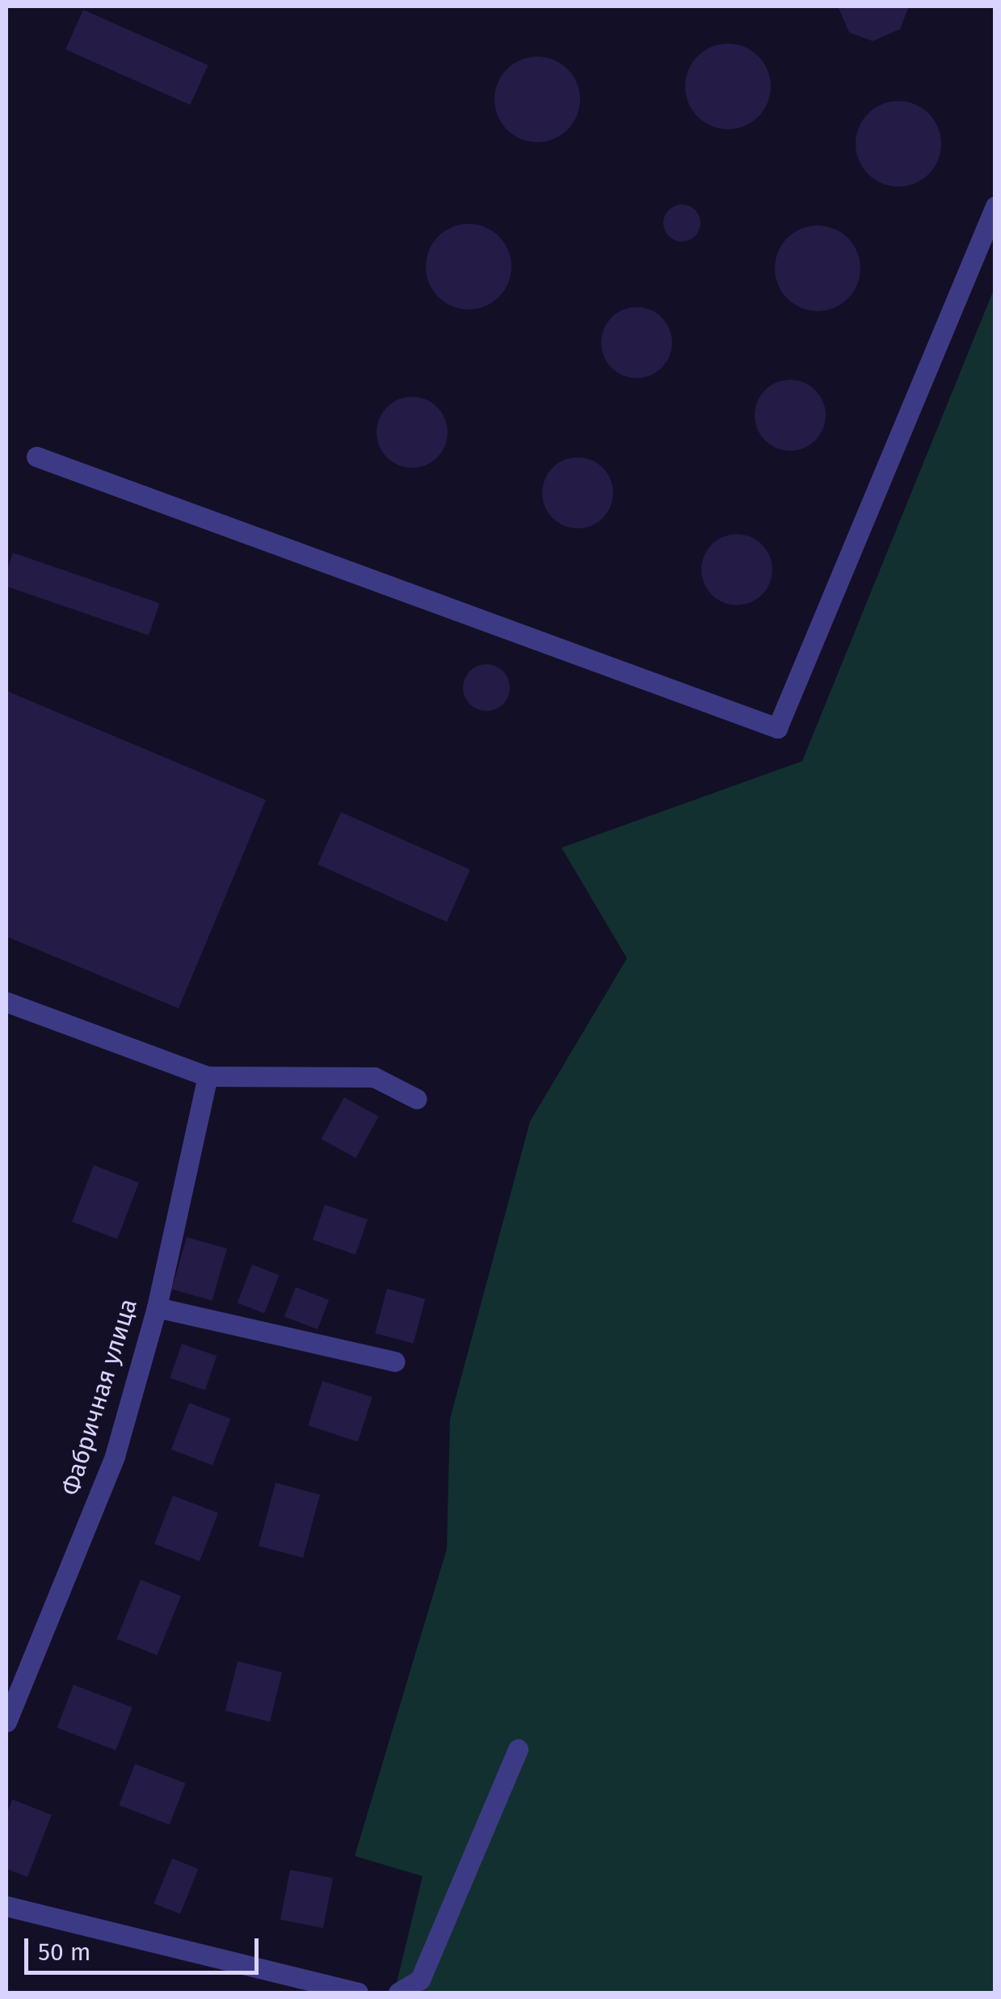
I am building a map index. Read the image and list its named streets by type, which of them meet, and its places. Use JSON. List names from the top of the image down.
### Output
{
  "streets": {
    "street": ["Фабричная улица"]
  },
  "scale_bar": "50 m"
}
